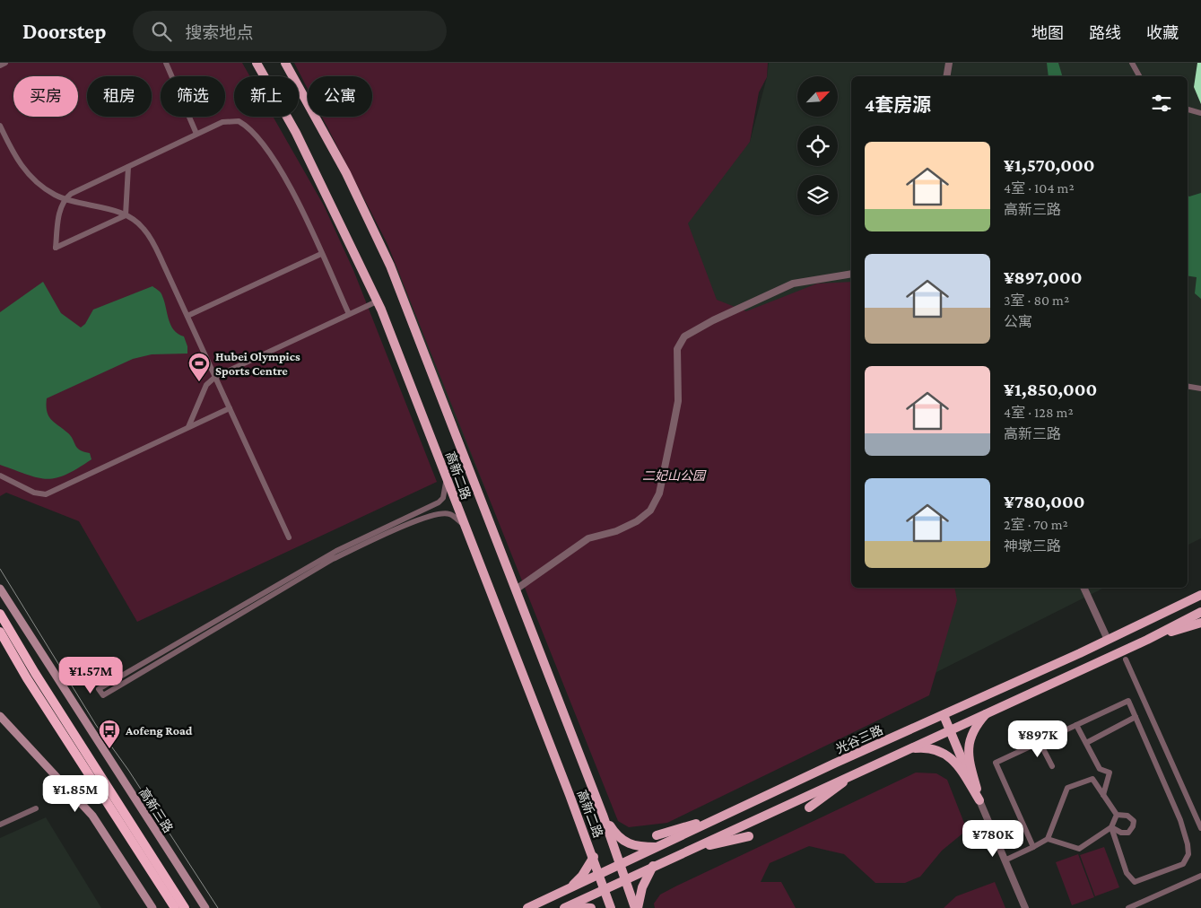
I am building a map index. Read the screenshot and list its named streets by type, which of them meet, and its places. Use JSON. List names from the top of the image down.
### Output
{
  "streets": {
    "main road": ["高新二路", "光谷三路", "高新三路"]
  },
  "crossings": [
    ["高新二路", "光谷三路"]
  ],
  "parks": ["二妃山公园"],
  "places": {
    "sports": ["Hubei Olympics Sports Centre"],
    "bus stop": ["Aofeng Road"]
  },
  "north": "top right",
  "page": {
    "header": "Doorstep",
    "search": "搜索地点",
    "nav": ["地图", "路线", "收藏"],
    "chip": [
      "买房",
      "租房",
      "筛选",
      "新上",
      "公寓"
    ],
    "heading": "4套房源",
    "list": [
      {
        "name": "¥1,570,000",
        "note": "4室 · 104 m² · 高新三路"
      },
      {
        "name": "¥897,000",
        "note": "3室 · 80 m² · 公寓"
      },
      {
        "name": "¥1,850,000",
        "note": "4室 · 128 m² · 高新三路"
      },
      {
        "name": "¥780,000",
        "note": "2室 · 70 m² · 神墩三路"
      }
    ],
    "price": [
      "¥1.57M",
      "¥897K",
      "¥1.85M",
      "¥780K"
    ]
  }
}
